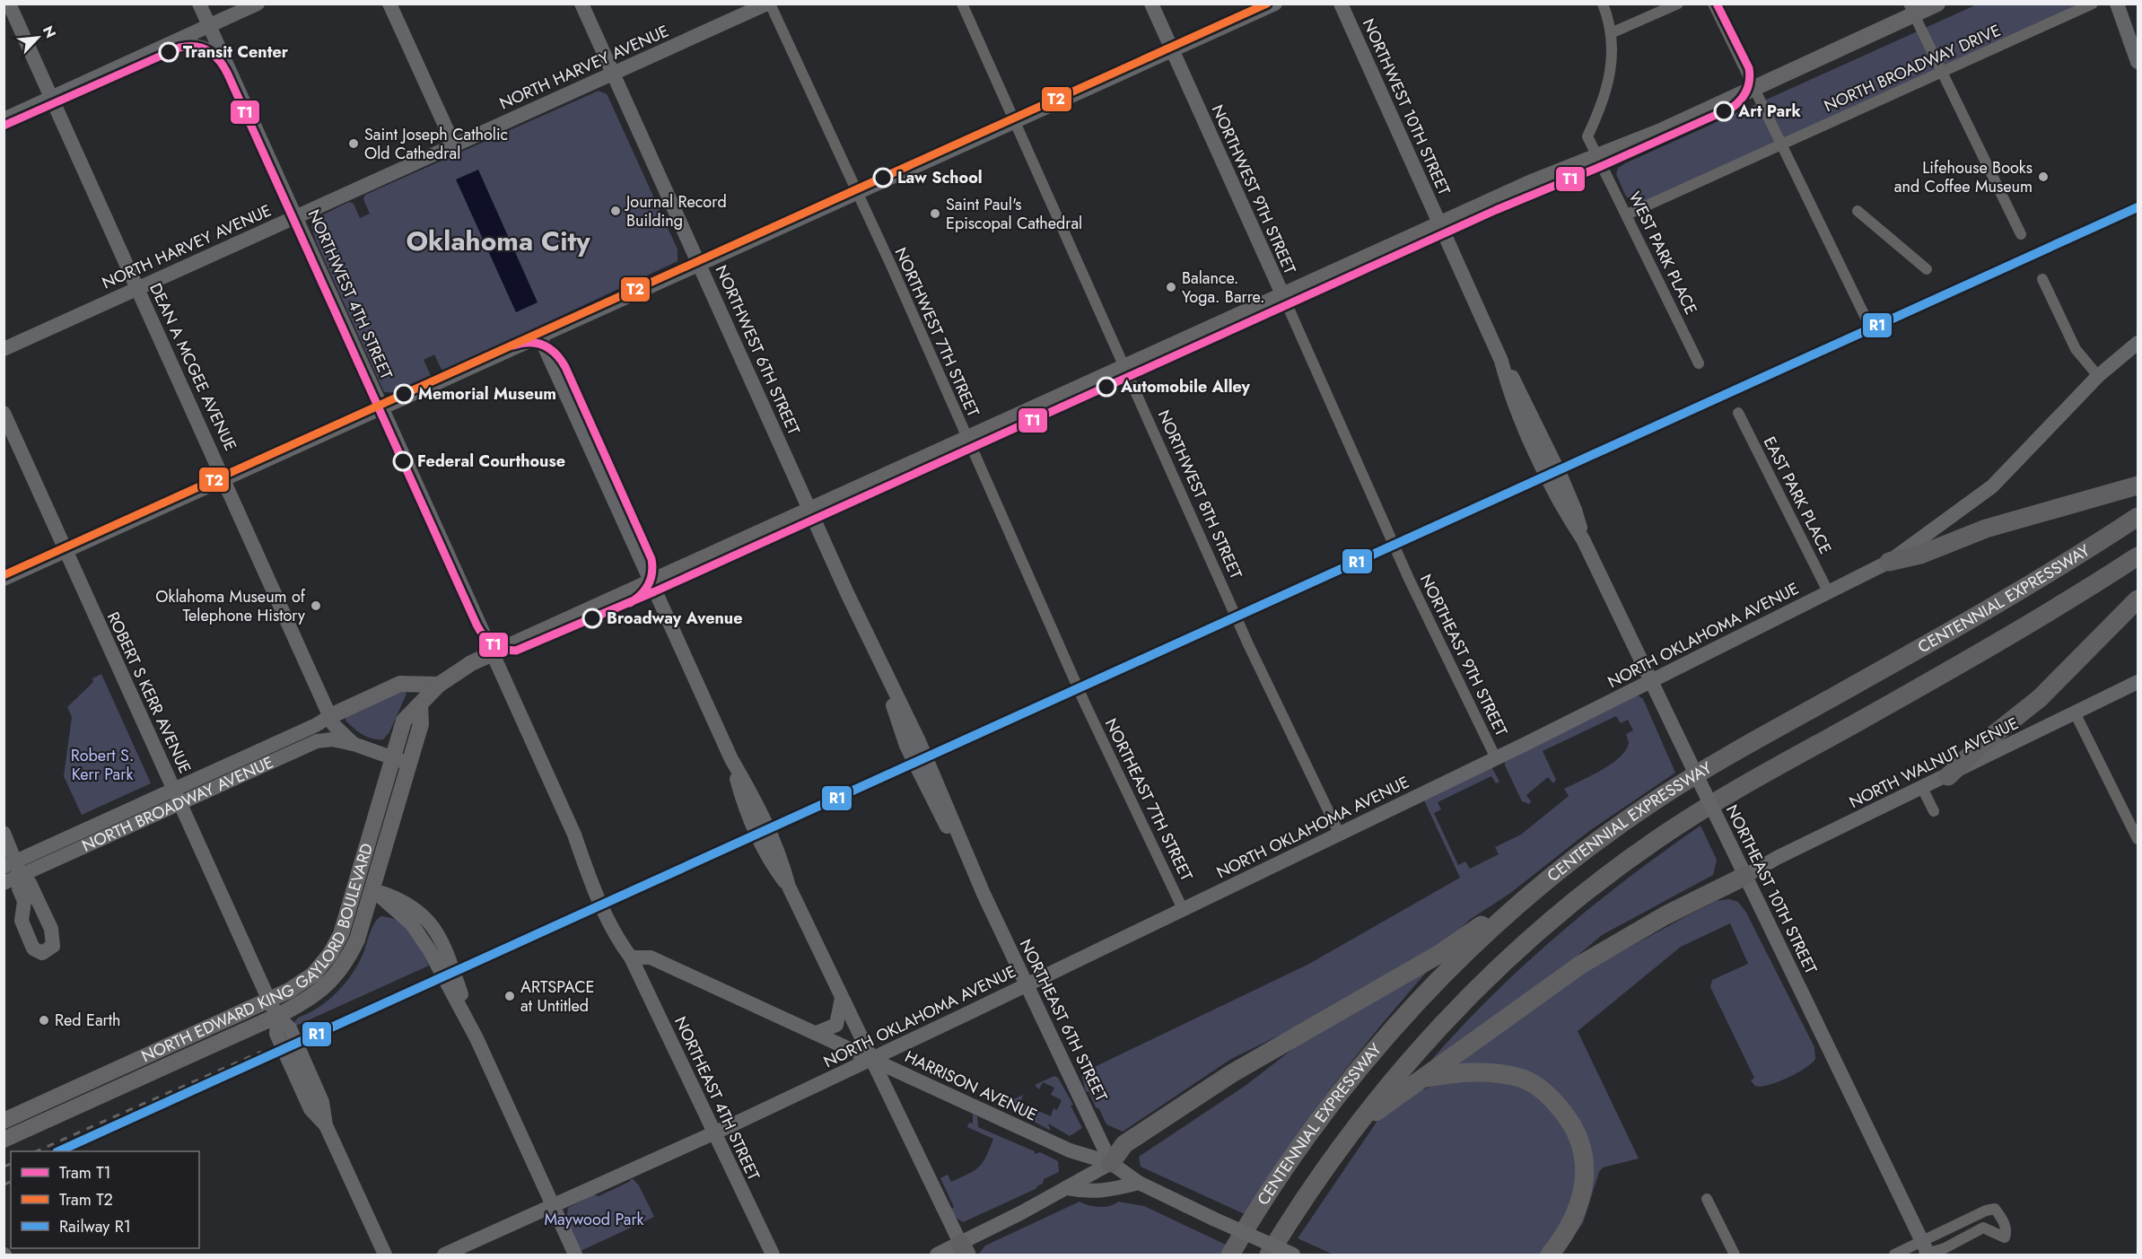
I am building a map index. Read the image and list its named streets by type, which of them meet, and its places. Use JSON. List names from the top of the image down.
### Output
{
  "streets": {
    "highway": ["CENTENNIAL EXPRESSWAY"],
    "main road": ["NORTH EDWARD KING GAYLORD BOULEVARD"],
    "street": [
      "NORTH HARVEY AVENUE",
      "NORTH BROADWAY DRIVE",
      "NORTHWEST 10TH STREET",
      "NORTHWEST 9TH STREET",
      "WEST PARK PLACE",
      "NORTHWEST 4TH STREET",
      "NORTHWEST 7TH STREET",
      "NORTHWEST 6TH STREET",
      "DEAN A MCGEE AVENUE",
      "NORTHWEST 8TH STREET",
      "EAST PARK PLACE",
      "NORTH OKLAHOMA AVENUE",
      "NORTHEAST 9TH STREET",
      "ROBERT S KERR AVENUE",
      "NORTH WALNUT AVENUE",
      "NORTHEAST 7TH STREET",
      "NORTH BROADWAY AVENUE",
      "NORTHEAST 10TH STREET",
      "NORTHEAST 6TH STREET",
      "HARRISON AVENUE",
      "NORTHEAST 4TH STREET"
    ]
  },
  "crossings": [
    ["NORTH HARVEY AVENUE", "NORTHWEST 4TH STREET"],
    ["NORTH HARVEY AVENUE", "NORTHWEST 7TH STREET"],
    ["NORTH HARVEY AVENUE", "NORTHWEST 6TH STREET"],
    ["NORTH HARVEY AVENUE", "DEAN A MCGEE AVENUE"],
    ["NORTH BROADWAY DRIVE", "WEST PARK PLACE"],
    ["NORTHWEST 10TH STREET", "NORTHEAST 10TH STREET"],
    ["NORTHWEST 9TH STREET", "NORTHEAST 9TH STREET"],
    ["NORTHWEST 4TH STREET", "HARRISON AVENUE"],
    ["NORTHWEST 4TH STREET", "NORTHEAST 4TH STREET"],
    ["NORTHWEST 7TH STREET", "NORTHEAST 7TH STREET"],
    ["NORTHWEST 6TH STREET", "NORTHEAST 6TH STREET"],
    ["DEAN A MCGEE AVENUE", "NORTH BROADWAY AVENUE"],
    ["DEAN A MCGEE AVENUE", "NORTH EDWARD KING GAYLORD BOULEVARD"],
    ["NORTHWEST 8TH STREET", "NORTH OKLAHOMA AVENUE"],
    ["EAST PARK PLACE", "NORTH OKLAHOMA AVENUE"],
    ["NORTH OKLAHOMA AVENUE", "NORTHEAST 9TH STREET"],
    ["NORTH OKLAHOMA AVENUE", "NORTHEAST 7TH STREET"],
    ["NORTH OKLAHOMA AVENUE", "NORTHEAST 10TH STREET"],
    ["NORTH OKLAHOMA AVENUE", "NORTHEAST 6TH STREET"],
    ["NORTH OKLAHOMA AVENUE", "HARRISON AVENUE"],
    ["NORTH OKLAHOMA AVENUE", "NORTHEAST 4TH STREET"],
    ["ROBERT S KERR AVENUE", "NORTH BROADWAY AVENUE"],
    ["ROBERT S KERR AVENUE", "NORTH EDWARD KING GAYLORD BOULEVARD"],
    ["NORTH WALNUT AVENUE", "NORTHEAST 10TH STREET"],
    ["NORTHEAST 6TH STREET", "HARRISON AVENUE"],
    ["HARRISON AVENUE", "NORTHEAST 4TH STREET"]
  ],
  "districts": ["Oklahoma City"],
  "parks": ["Robert S. Kerr Park", "Maywood Park"],
  "places": [
    "Transit Center",
    "Art Park",
    "Saint Joseph Catholic Old Cathedral",
    "Lifehouse Books and Coffee Museum",
    "Law School",
    "Journal Record Building",
    "Saint Paul's Episcopal Cathedral",
    "Balance. Yoga. Barre.",
    "Automobile Alley",
    "Memorial Museum",
    "Federal Courthouse",
    "Oklahoma Museum of Telephone History",
    "Broadway Avenue",
    "ARTSPACE at Untitled",
    "Red Earth"
  ],
  "lines": ["tram line T1", "tram line T2", "rail line R1"],
  "legend": ["Tram T1", "Tram T2", "Railway R1"],
  "north": "top right"
}
